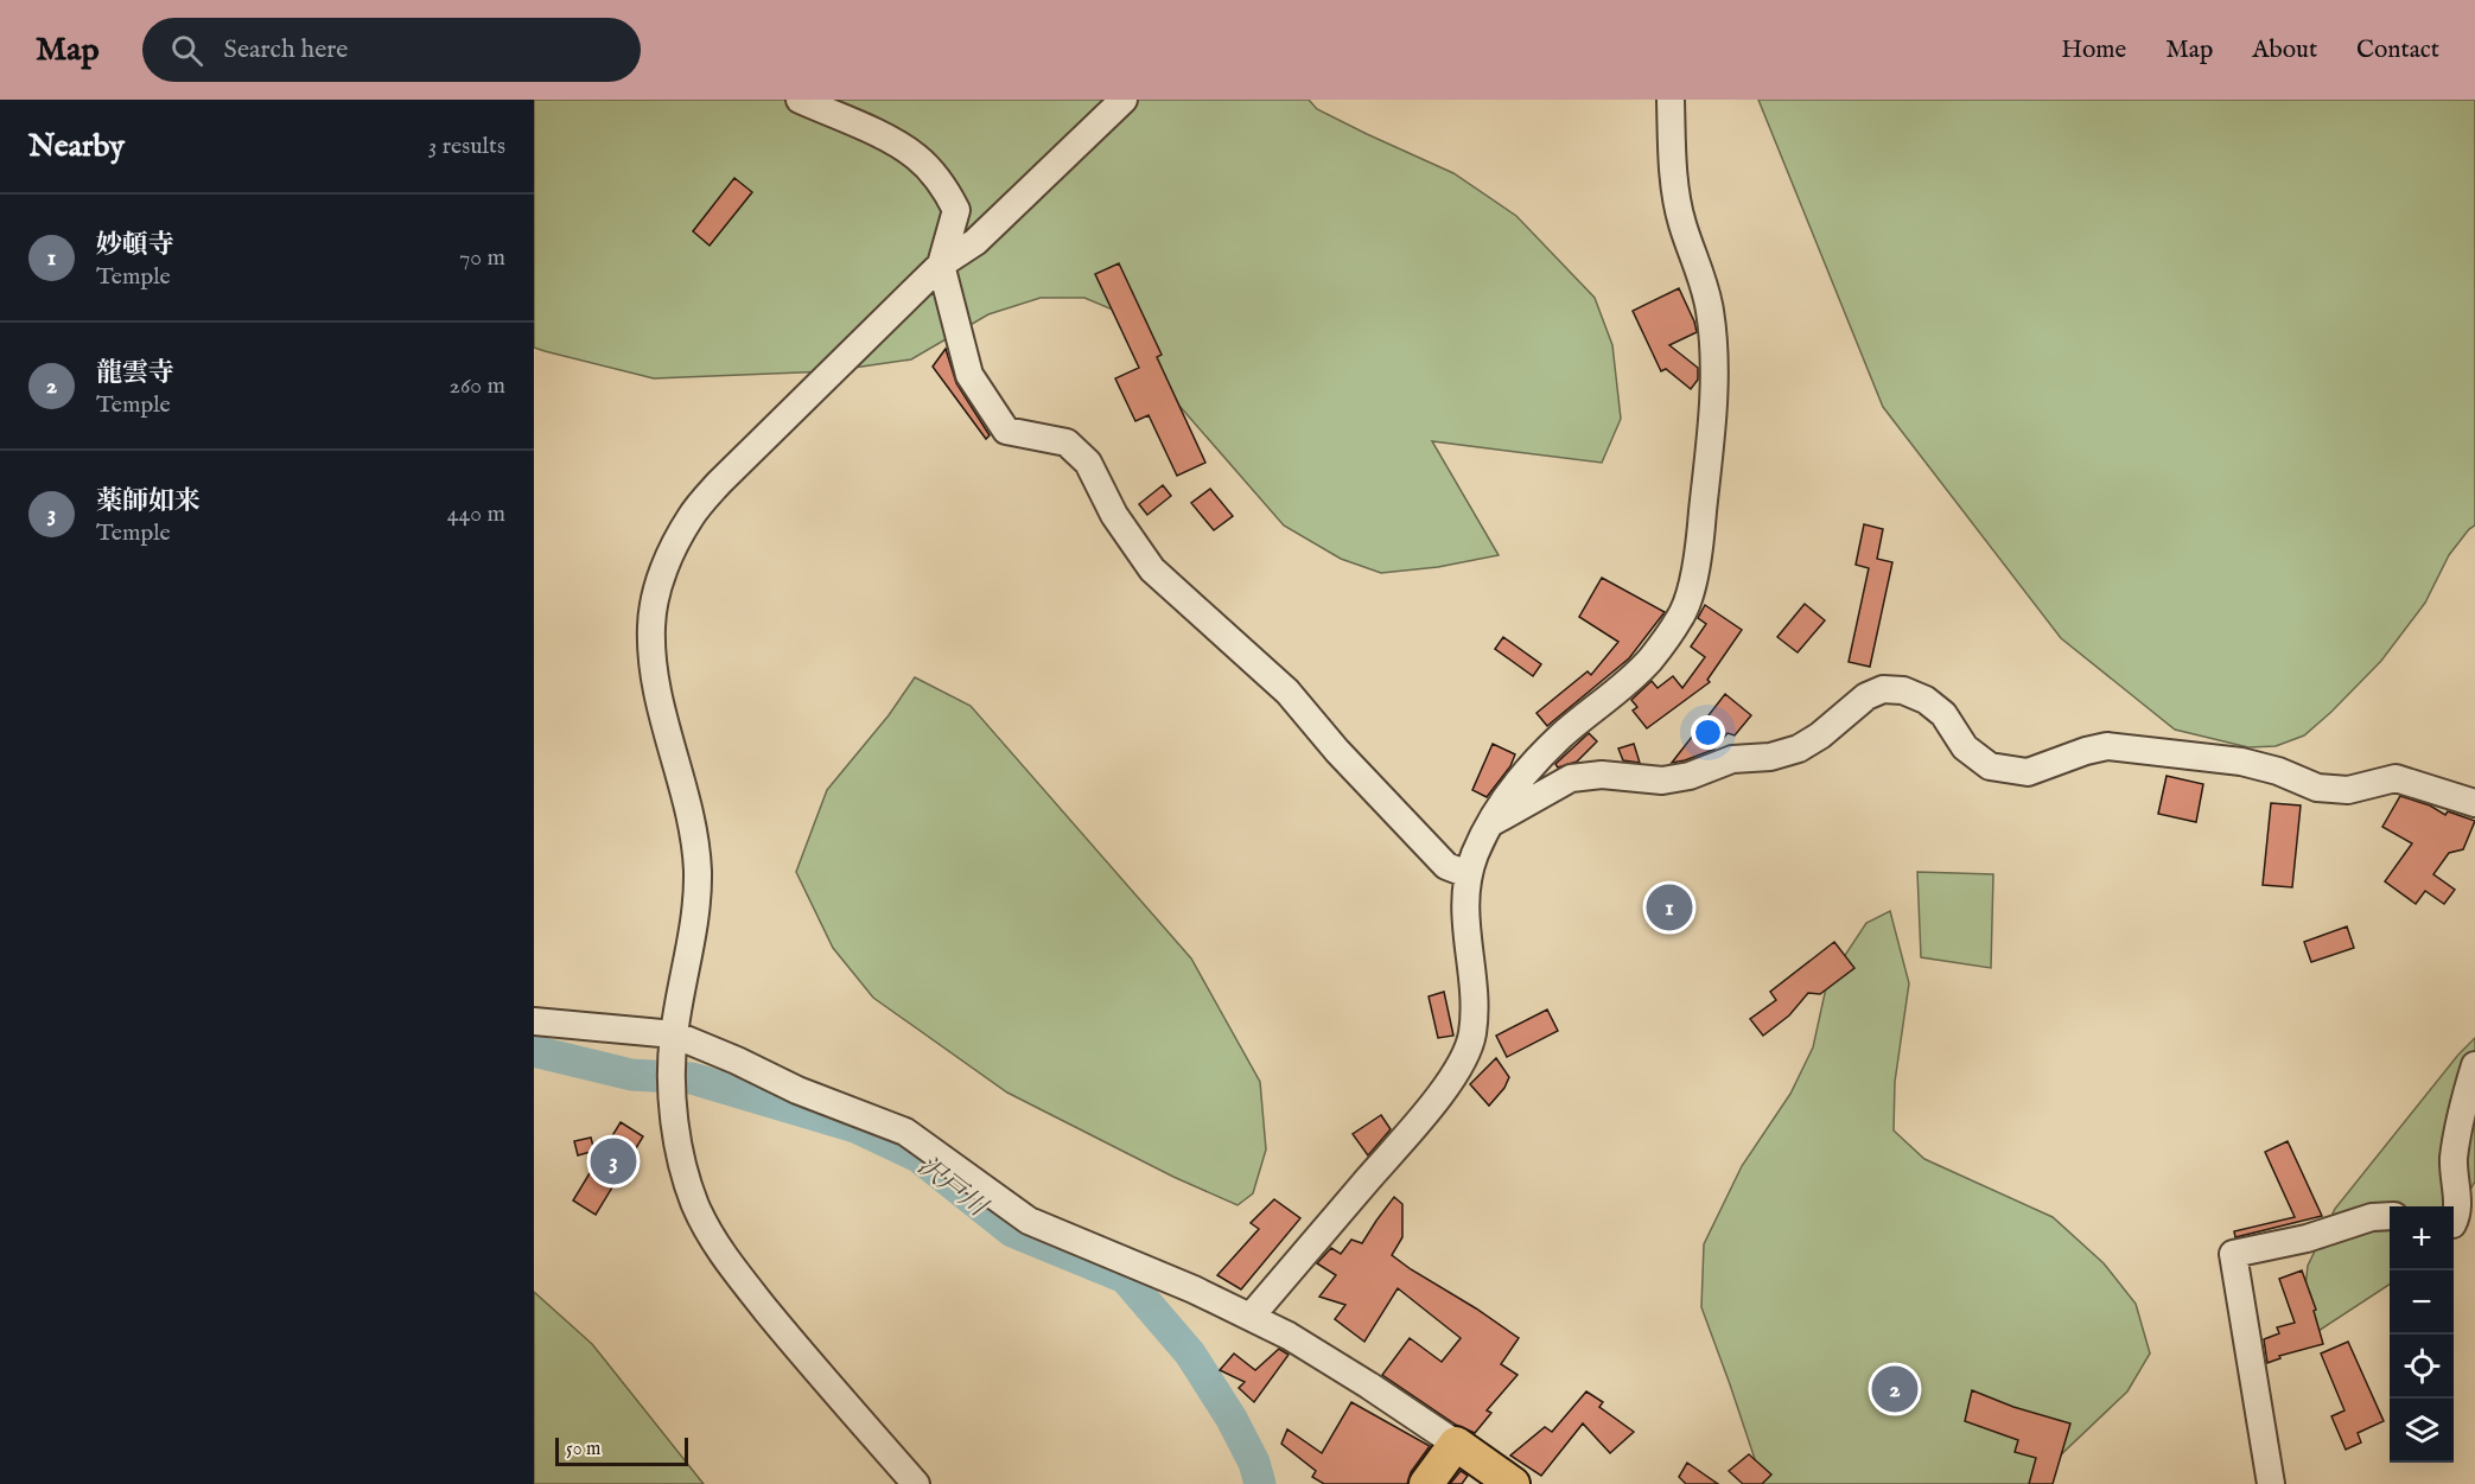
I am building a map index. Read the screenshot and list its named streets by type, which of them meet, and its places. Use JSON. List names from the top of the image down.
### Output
{
  "water": ["沢戸川"],
  "scale_bar": "50 m",
  "page": {
    "header": "Map",
    "search": "Search here",
    "nav": [
      "Home",
      "Map",
      "About",
      "Contact"
    ],
    "heading": ["Nearby", "3 results"],
    "list": [
      {
        "mark": "1",
        "name": "妙頓寺",
        "note": "Temple",
        "value": "70 m"
      },
      {
        "mark": "2",
        "name": "龍雲寺",
        "note": "Temple",
        "value": "260 m"
      },
      {
        "mark": "3",
        "name": "薬師如来",
        "note": "Temple",
        "value": "440 m"
      }
    ],
    "pins": ["1", "3", "2"],
    "map_buttons": ["+", "−"],
    "scale": "50 m"
  }
}
